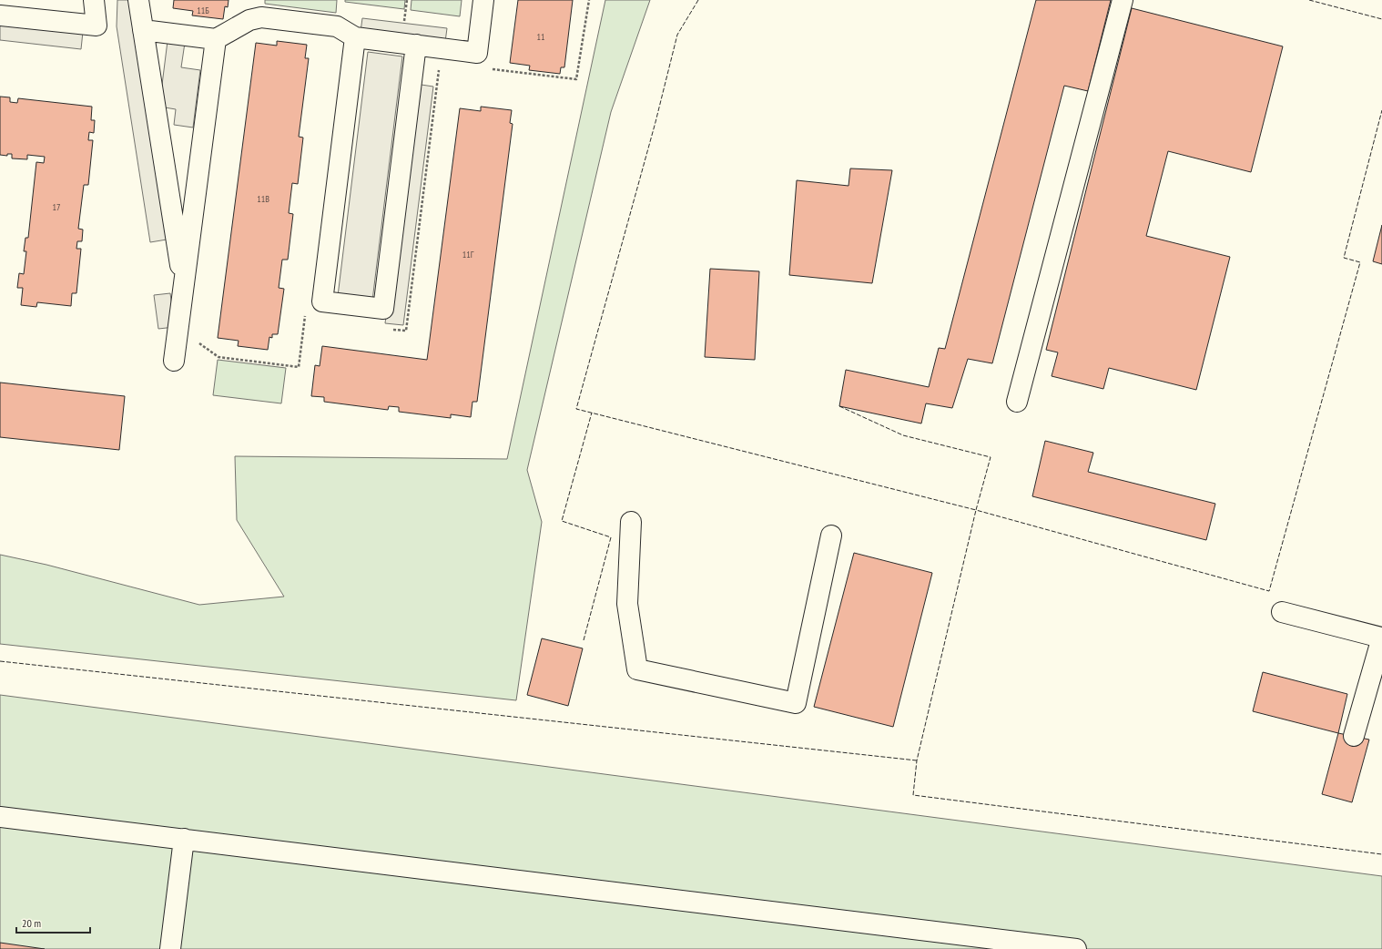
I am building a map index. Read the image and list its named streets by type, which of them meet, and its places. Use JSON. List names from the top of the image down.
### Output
{
  "house_numbers": [
    "11Б",
    "11",
    "11В",
    "17",
    "11Г"
  ],
  "scale_bar": "20 m"
}
